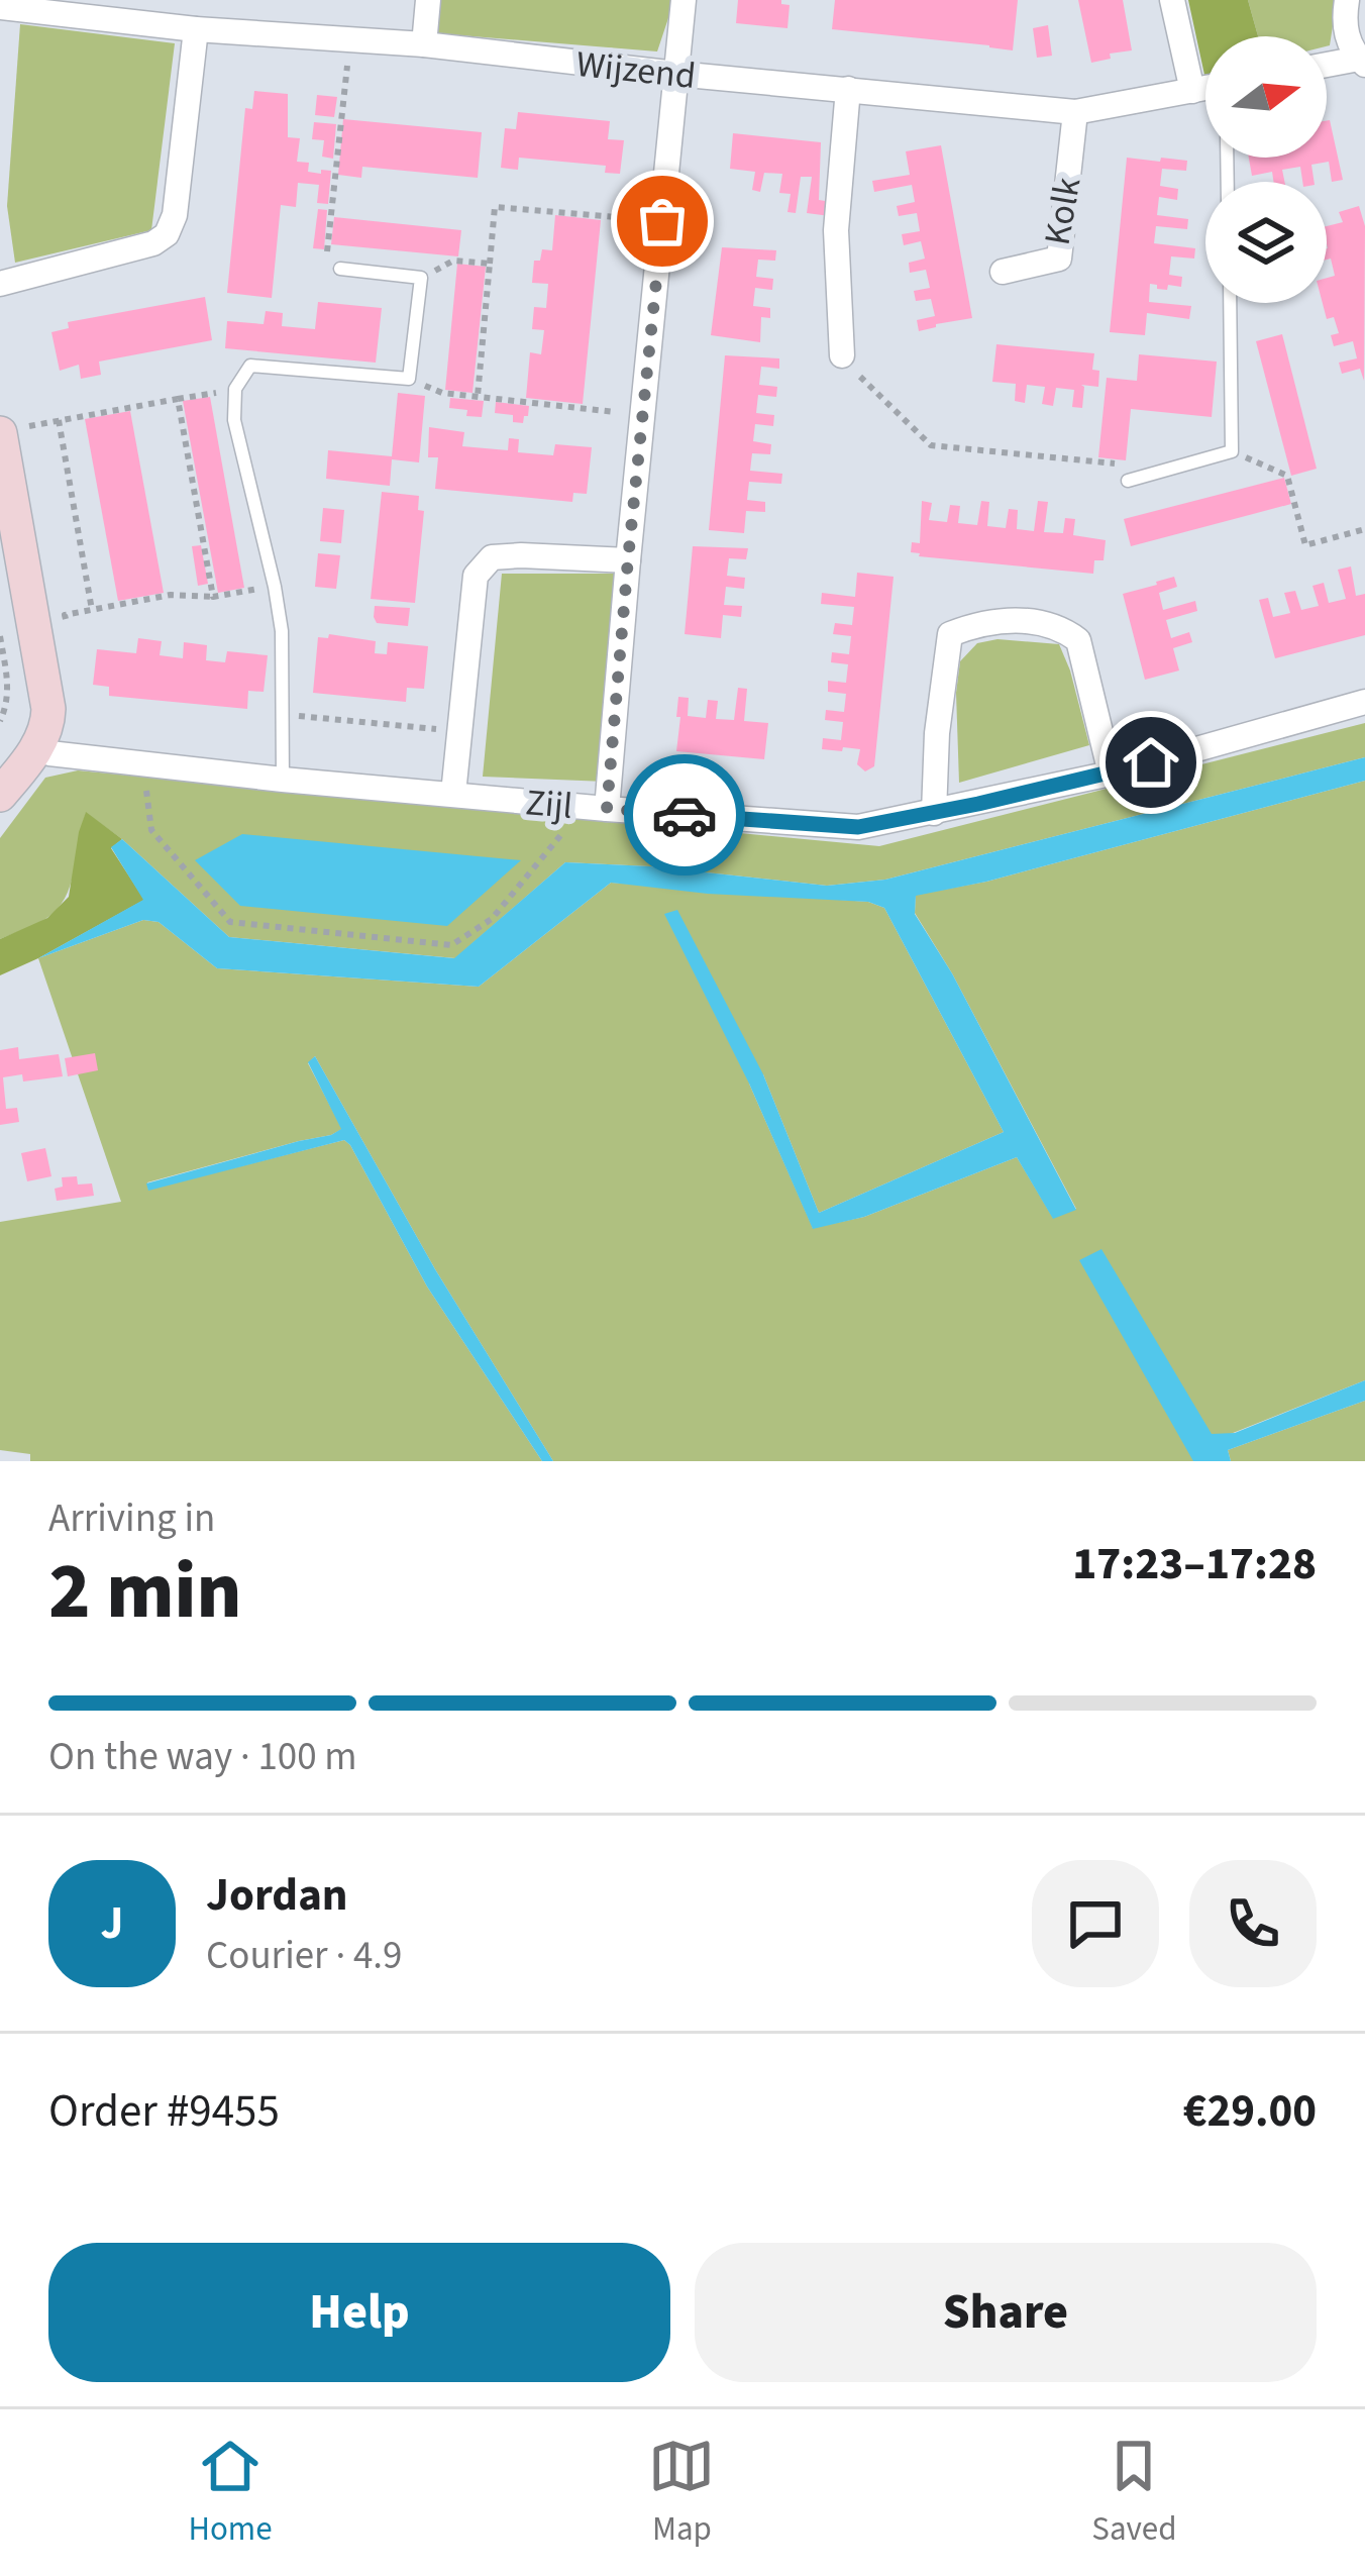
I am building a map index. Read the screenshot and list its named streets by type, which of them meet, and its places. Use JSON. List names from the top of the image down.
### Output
{
  "streets": {
    "street": ["Wijzend", "Kolk", "Zijl"]
  },
  "crossings": [
    ["Wijzend", "Kolk"]
  ],
  "north": "right",
  "page": {
    "heading": ["2 min", "Arriving in", "17:23–17:28"],
    "panel": [
      "Jordan",
      "Courier · 4.9",
      "Order #9455",
      "€29.00"
    ],
    "bar": "On the way · 100 m",
    "round": "J",
    "buttons": ["Help", "Share"],
    "tabs": ["Home", "Map", "Saved"]
  }
}
